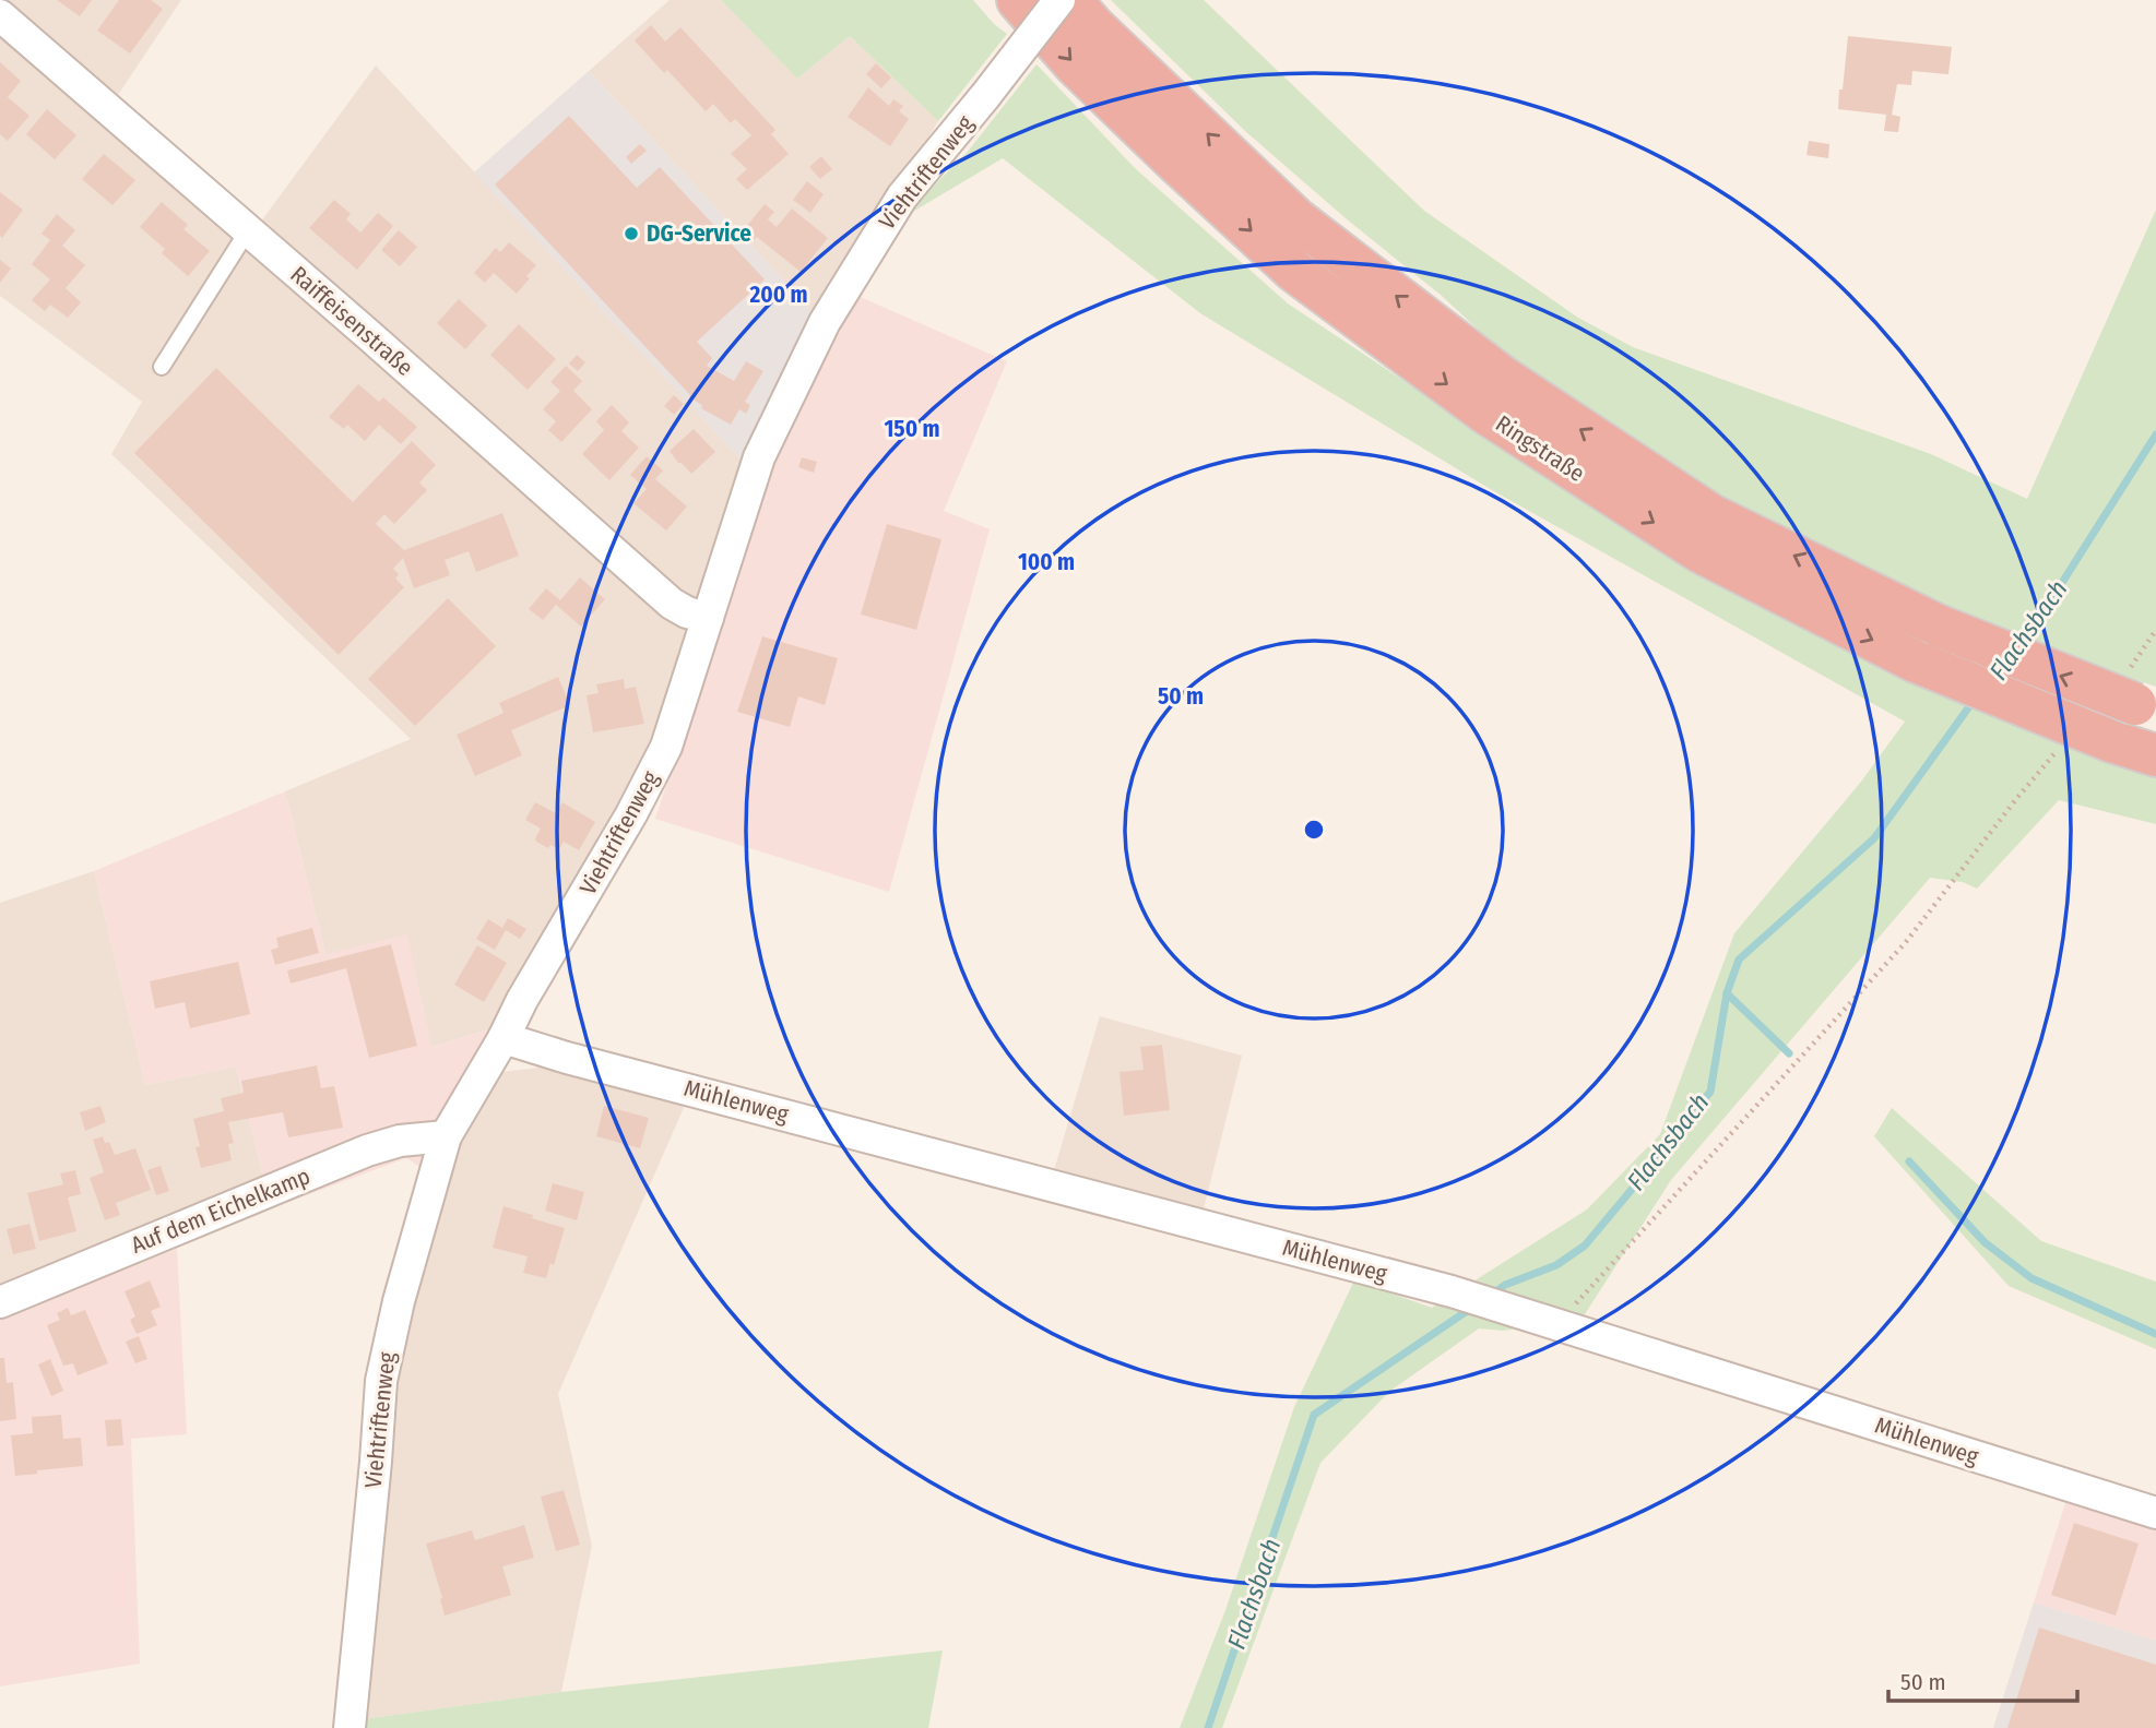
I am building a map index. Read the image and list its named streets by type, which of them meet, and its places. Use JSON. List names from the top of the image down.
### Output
{
  "streets": {
    "highway": ["Ringstraße"],
    "street": [
      "Viehtriftenweg",
      "Raiffeisenstraße",
      "Mühlenweg",
      "Auf dem Eichelkamp"
    ]
  },
  "crossings": [
    ["Viehtriftenweg", "Raiffeisenstraße"],
    ["Viehtriftenweg", "Mühlenweg"],
    ["Viehtriftenweg", "Auf dem Eichelkamp"]
  ],
  "water": ["Flachsbach"],
  "places": ["DG-Service"],
  "scale_bar": "50 m",
  "rings": [
    "200 m",
    "150 m",
    "100 m",
    "50 m"
  ]
}
